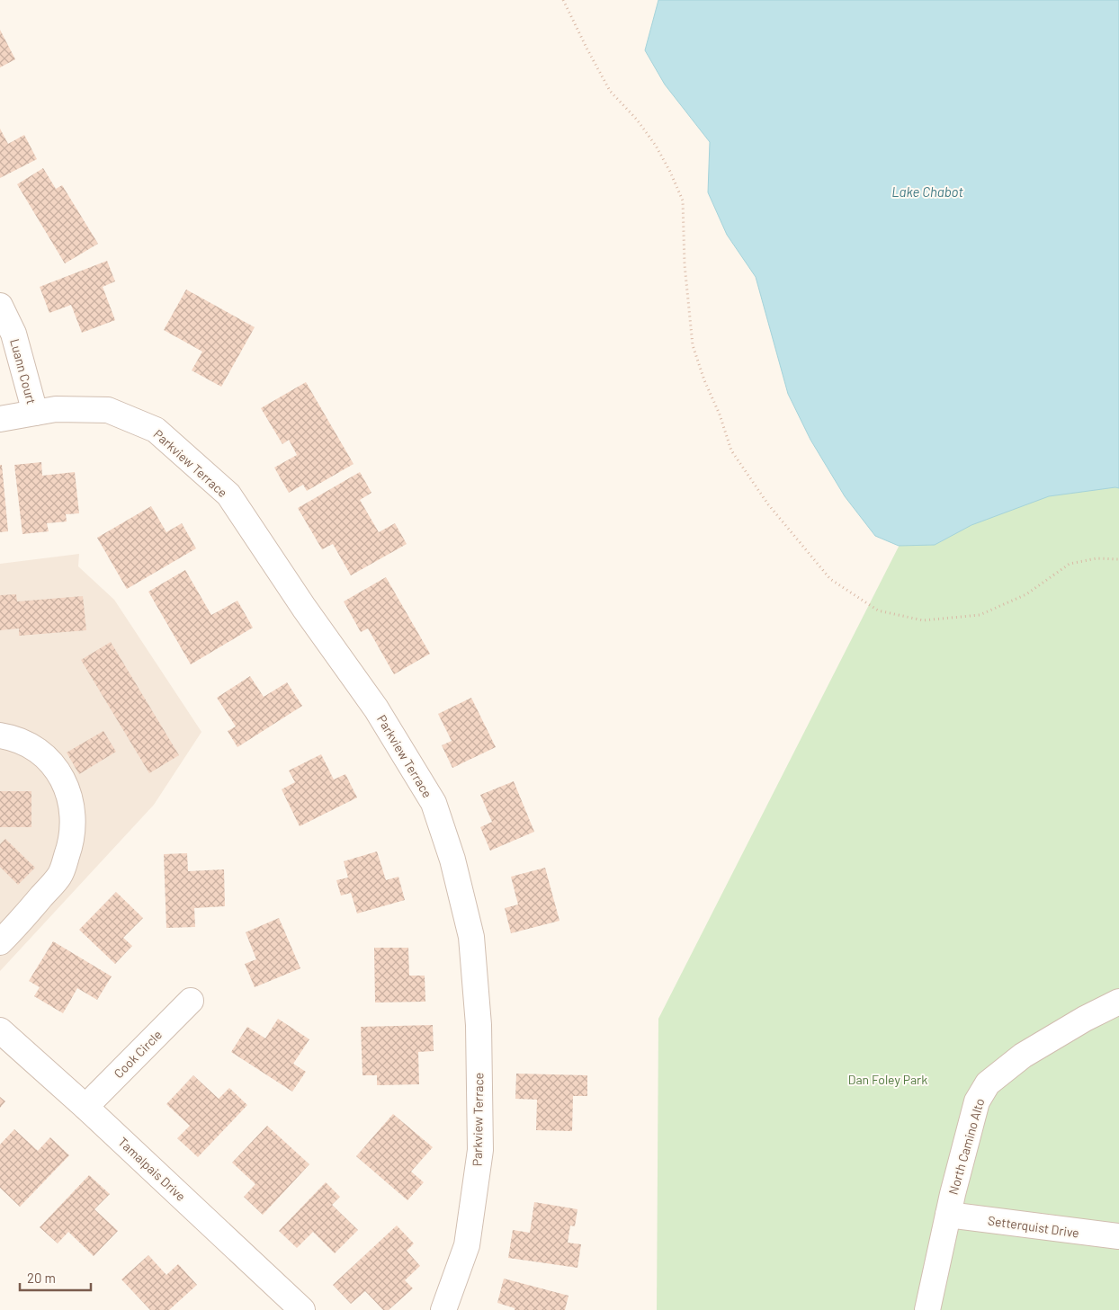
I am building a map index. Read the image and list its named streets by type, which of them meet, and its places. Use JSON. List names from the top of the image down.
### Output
{
  "streets": {
    "street": [
      "Luann Court",
      "Parkview Terrace",
      "Cook Circle",
      "North Camino Alto",
      "Tamalpais Drive",
      "Setterquist Drive"
    ]
  },
  "crossings": [
    ["Luann Court", "Parkview Terrace"],
    ["Cook Circle", "Tamalpais Drive"],
    ["North Camino Alto", "Setterquist Drive"]
  ],
  "water": ["Lake Chabot"],
  "parks": ["Dan Foley Park"],
  "scale_bar": "20 m"
}
